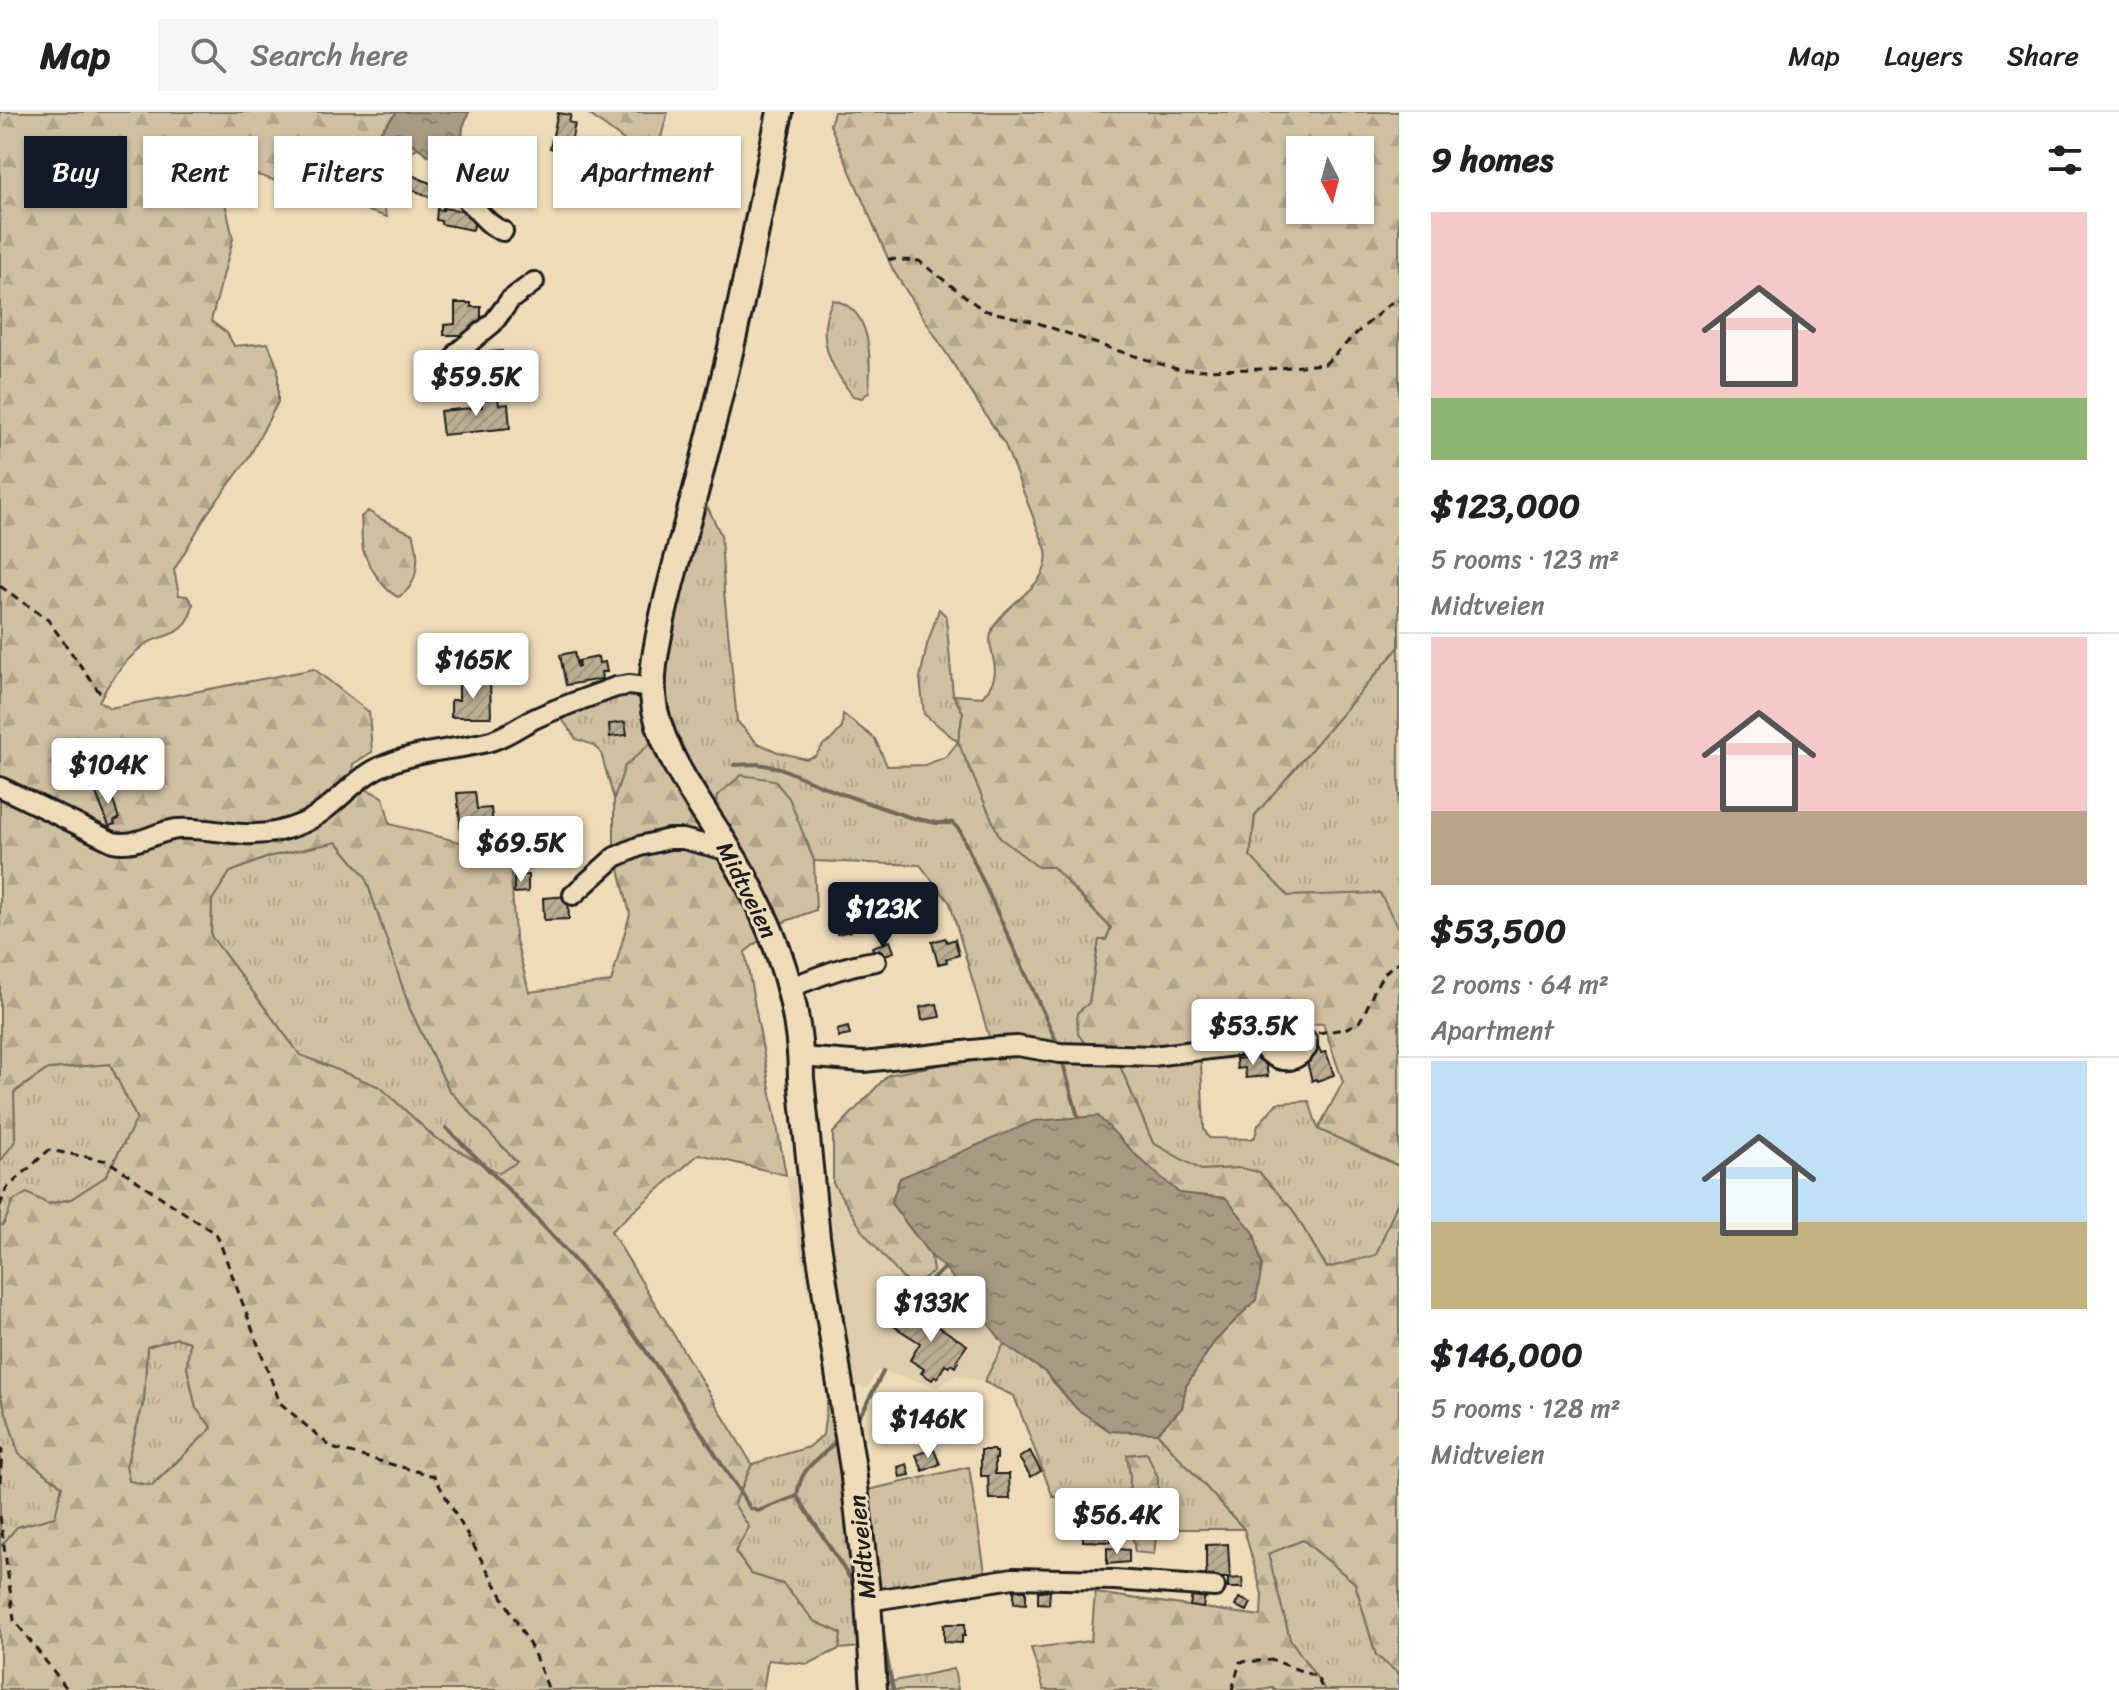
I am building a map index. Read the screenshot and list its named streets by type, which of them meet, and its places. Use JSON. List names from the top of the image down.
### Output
{
  "streets": {
    "main road": ["Midtveien"]
  },
  "north": "bottom",
  "page": {
    "header": "Map",
    "search": "Search here",
    "nav": ["Map", "Layers", "Share"],
    "heading": "9 homes",
    "chip": [
      "Buy",
      "Rent",
      "Filters",
      "New",
      "Apartment"
    ],
    "list": [
      {
        "name": "$123,000",
        "note": "5 rooms · 123 m² · Midtveien"
      },
      {
        "name": "$53,500",
        "note": "2 rooms · 64 m² · Apartment"
      },
      {
        "name": "$146,000",
        "note": "5 rooms · 128 m² · Midtveien"
      }
    ],
    "price": [
      "$59.5K",
      "$165K",
      "$104K",
      "$69.5K",
      "$123K",
      "$53.5K",
      "$133K",
      "$146K",
      "$56.4K"
    ]
  }
}
